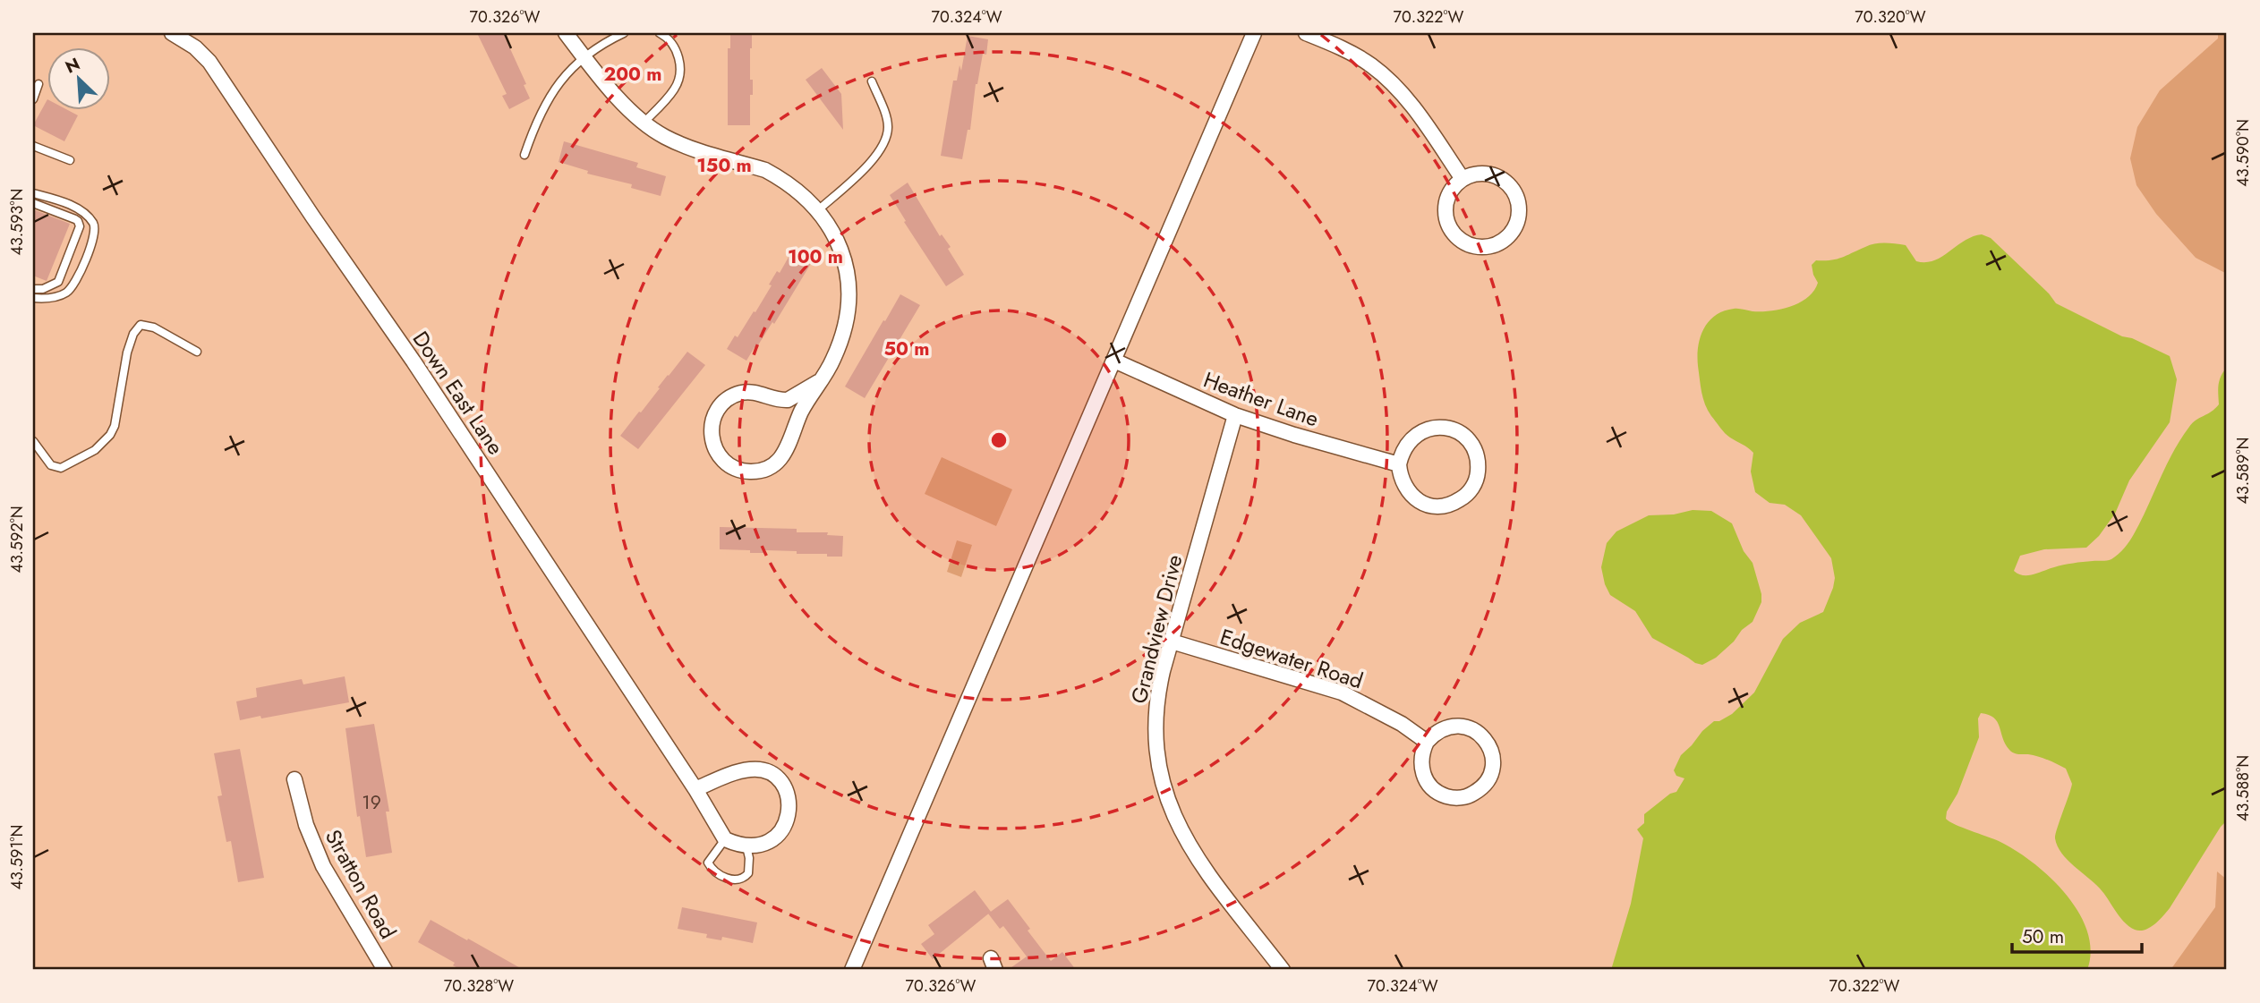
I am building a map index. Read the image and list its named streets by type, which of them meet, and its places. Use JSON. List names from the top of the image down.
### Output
{
  "streets": {
    "street": [
      "Down East Lane",
      "Heather Lane",
      "Grandview Drive",
      "Edgewater Road",
      "Stratton Road"
    ]
  },
  "crossings": [
    ["Heather Lane", "Grandview Drive"],
    ["Grandview Drive", "Edgewater Road"]
  ],
  "house_numbers": ["19"],
  "scale_bar": "50 m",
  "north": "top left",
  "coordinates": [
    "70.326°W",
    "70.324°W",
    "70.322°W",
    "70.320°W",
    "43.590°N",
    "43.593°N",
    "43.589°N",
    "43.592°N",
    "43.588°N",
    "43.591°N",
    "70.328°W"
  ],
  "rings": [
    "200 m",
    "150 m",
    "100 m",
    "50 m"
  ]
}
